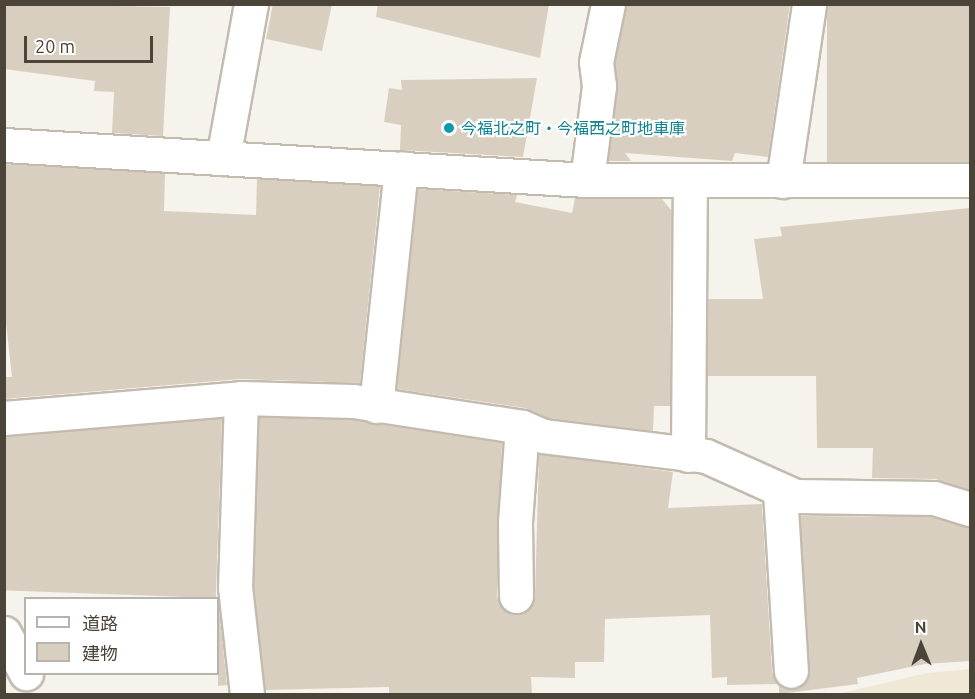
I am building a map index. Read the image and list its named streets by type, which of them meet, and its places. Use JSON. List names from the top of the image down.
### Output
{
  "places": ["今福北之町・今福西之町地車庫"],
  "legend": ["道路", "建物"],
  "scale_bar": "20 m",
  "north": "top"
}
